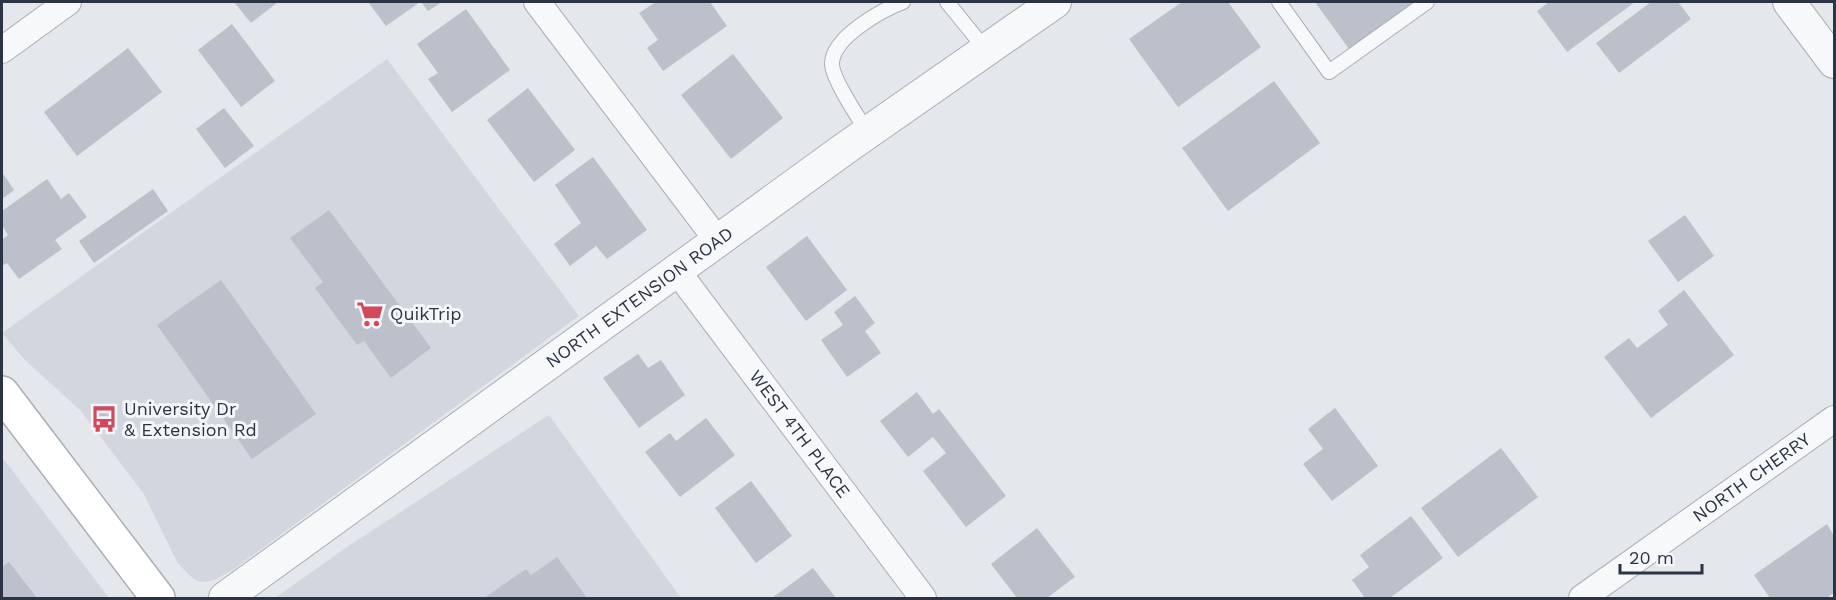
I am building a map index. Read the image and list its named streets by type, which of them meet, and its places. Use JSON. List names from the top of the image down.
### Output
{
  "streets": {
    "street": ["NORTH EXTENSION ROAD", "WEST 4TH PLACE", "NORTH CHERRY"]
  },
  "crossings": [
    ["NORTH EXTENSION ROAD", "WEST 4TH PLACE"]
  ],
  "places": {
    "supermarket": ["QuikTrip"],
    "bus stop": ["University Dr & Extension Rd"]
  },
  "scale_bar": "20 m"
}
